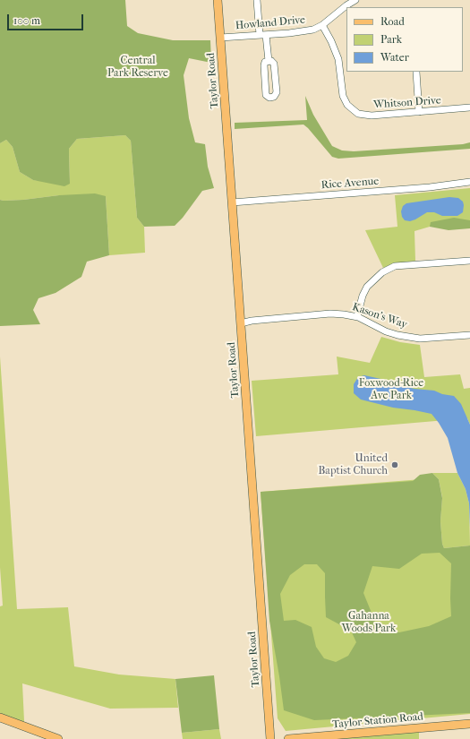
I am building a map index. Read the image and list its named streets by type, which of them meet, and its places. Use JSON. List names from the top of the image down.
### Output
{
  "streets": {
    "main road": ["Taylor Road", "Taylor Station Road"],
    "street": [
      "Howland Drive",
      "Whitson Drive",
      "Rice Avenue",
      "Kason's Way"
    ]
  },
  "crossings": [
    ["Howland Drive", "Taylor Road"],
    ["Howland Drive", "Whitson Drive"],
    ["Taylor Road", "Rice Avenue"],
    ["Taylor Road", "Kason's Way"]
  ],
  "parks": ["Central Park Reserve", "Foxwood-Rice Ave Park", "Gahanna Woods Park"],
  "places": ["United Baptist Church"],
  "legend": ["Road", "Park", "Water"],
  "scale_bar": "100 m"
}
